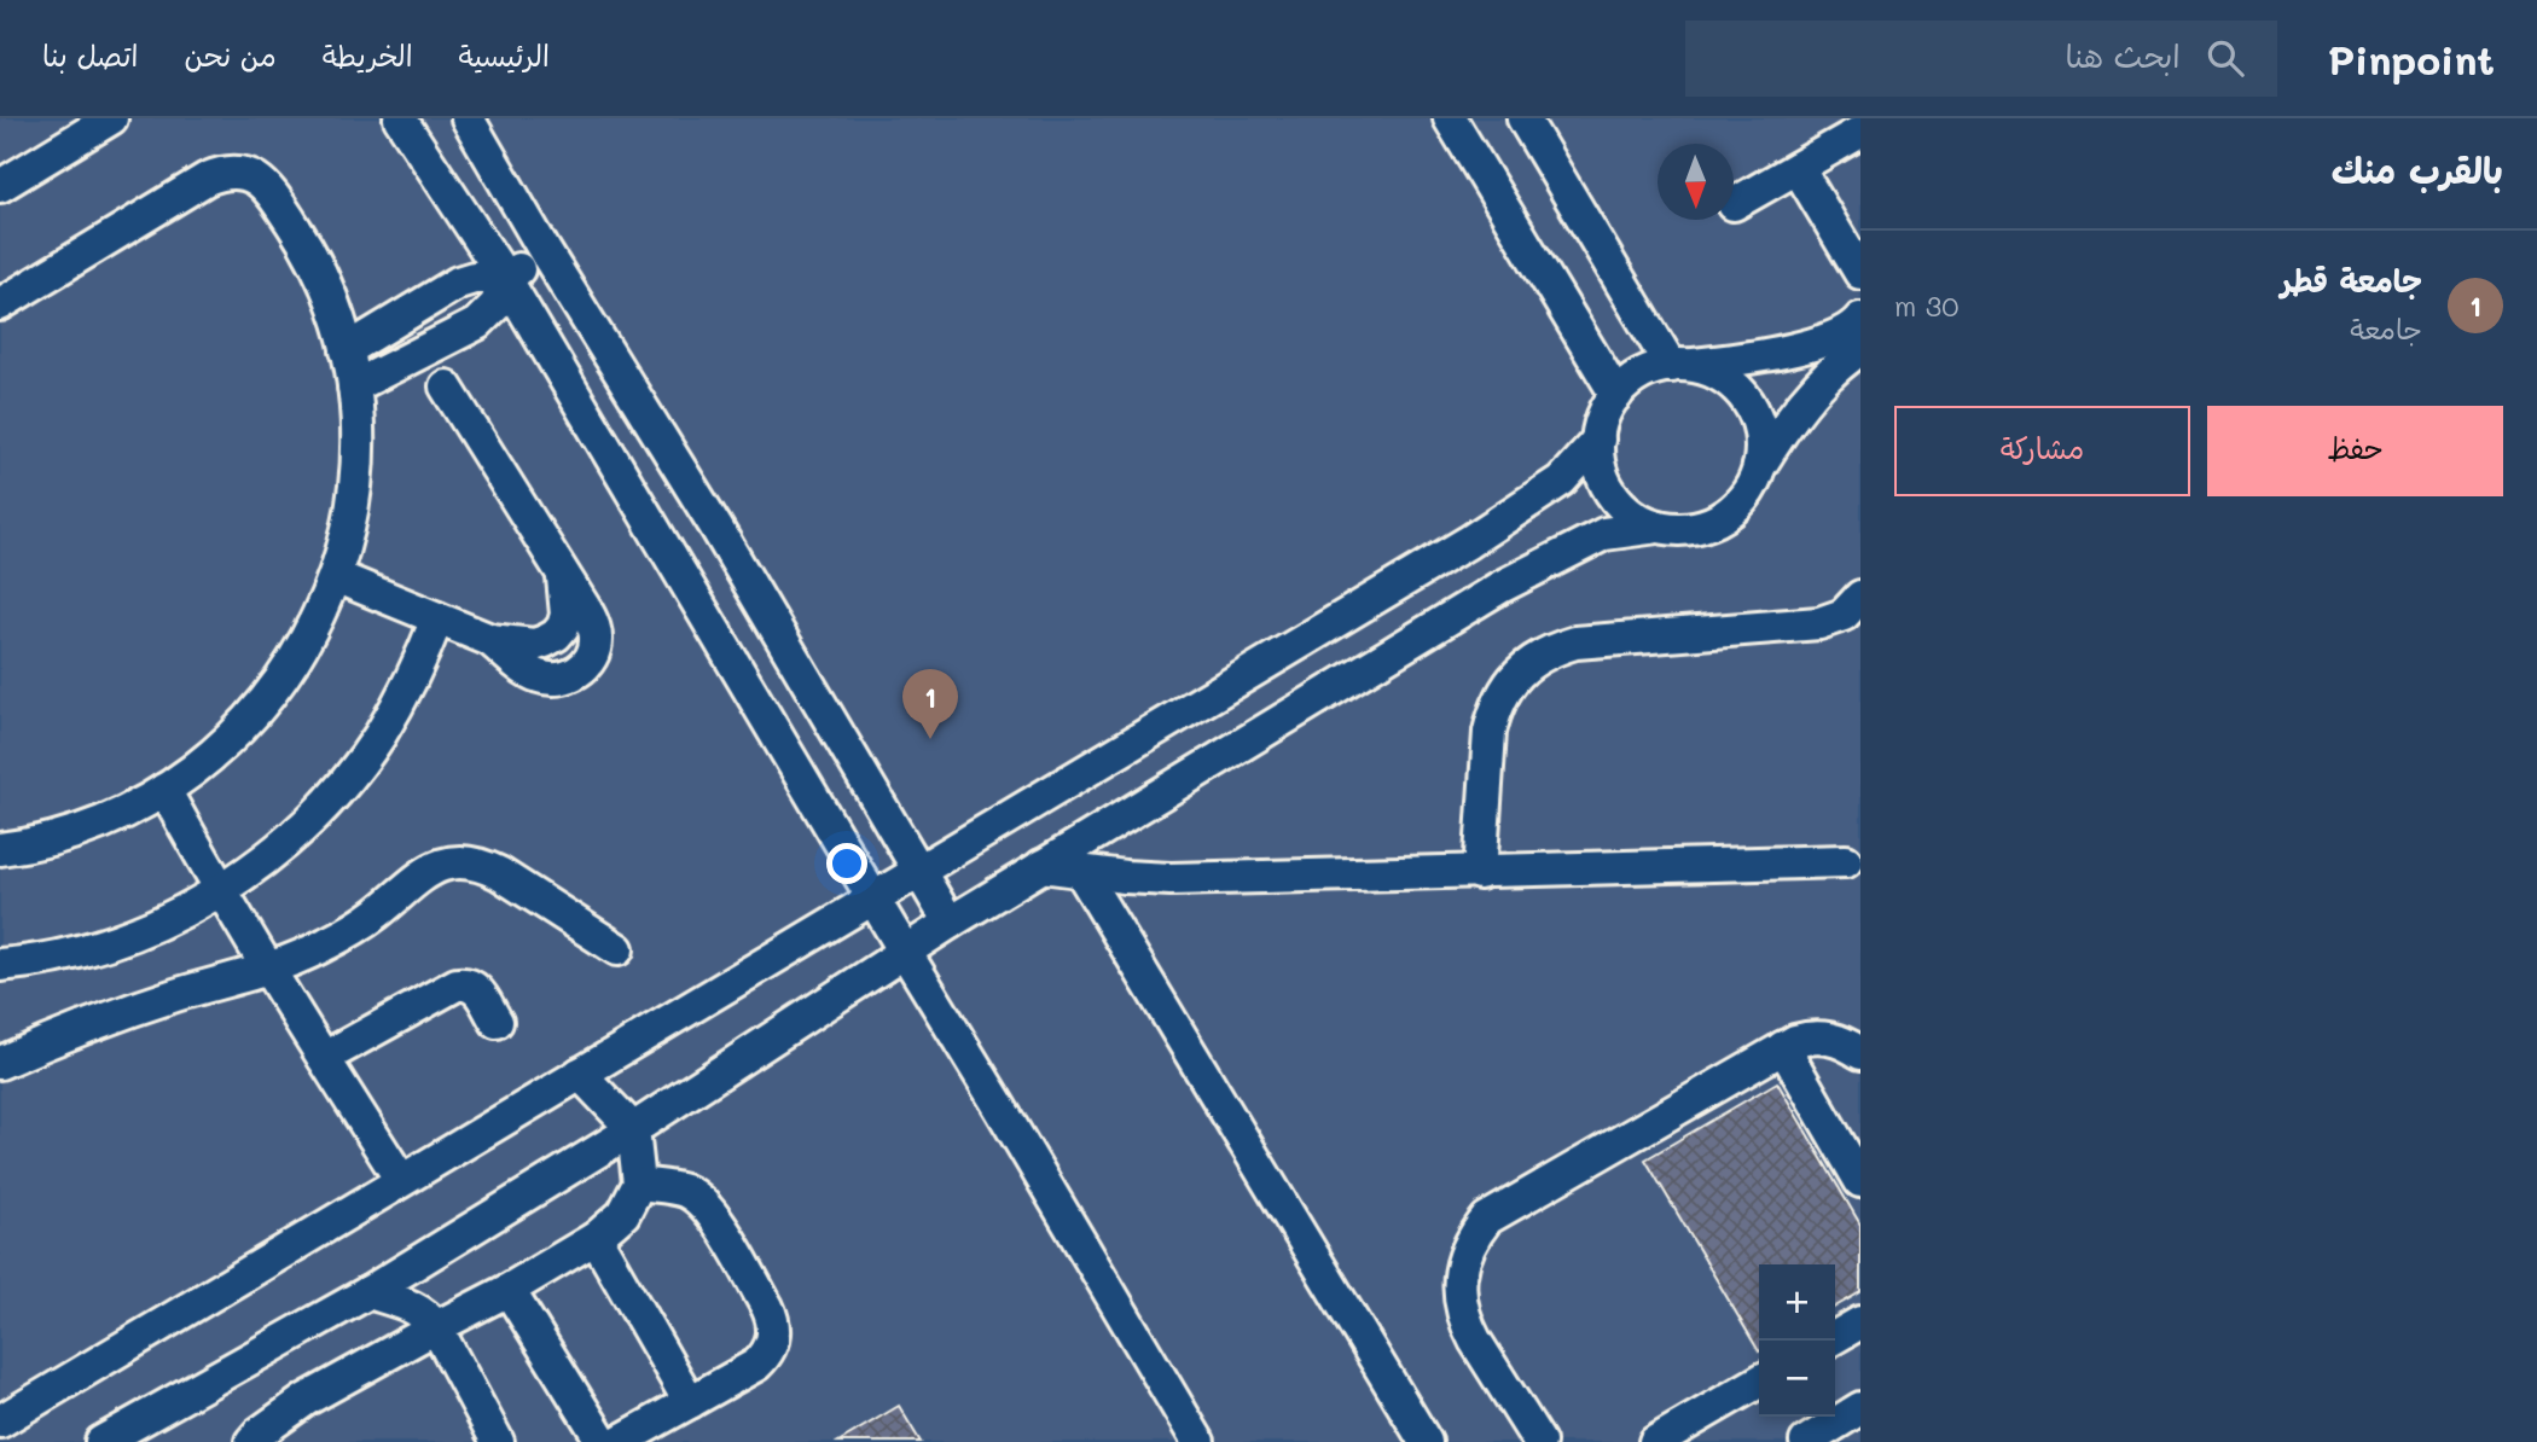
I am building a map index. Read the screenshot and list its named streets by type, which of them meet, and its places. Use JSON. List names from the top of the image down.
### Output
{
  "north": "bottom",
  "page": {
    "header": "Pinpoint",
    "search": "ابحث هنا",
    "nav": [
      "الرئيسية",
      "الخريطة",
      "من نحن",
      "اتصل بنا"
    ],
    "heading": "بالقرب منك",
    "list": [
      {
        "mark": "1",
        "name": "جامعة قطر",
        "note": "جامعة",
        "value": "30 m"
      }
    ],
    "buttons": ["حفظ", "مشاركة"],
    "pins": "1",
    "map_buttons": ["+", "−"]
  }
}
